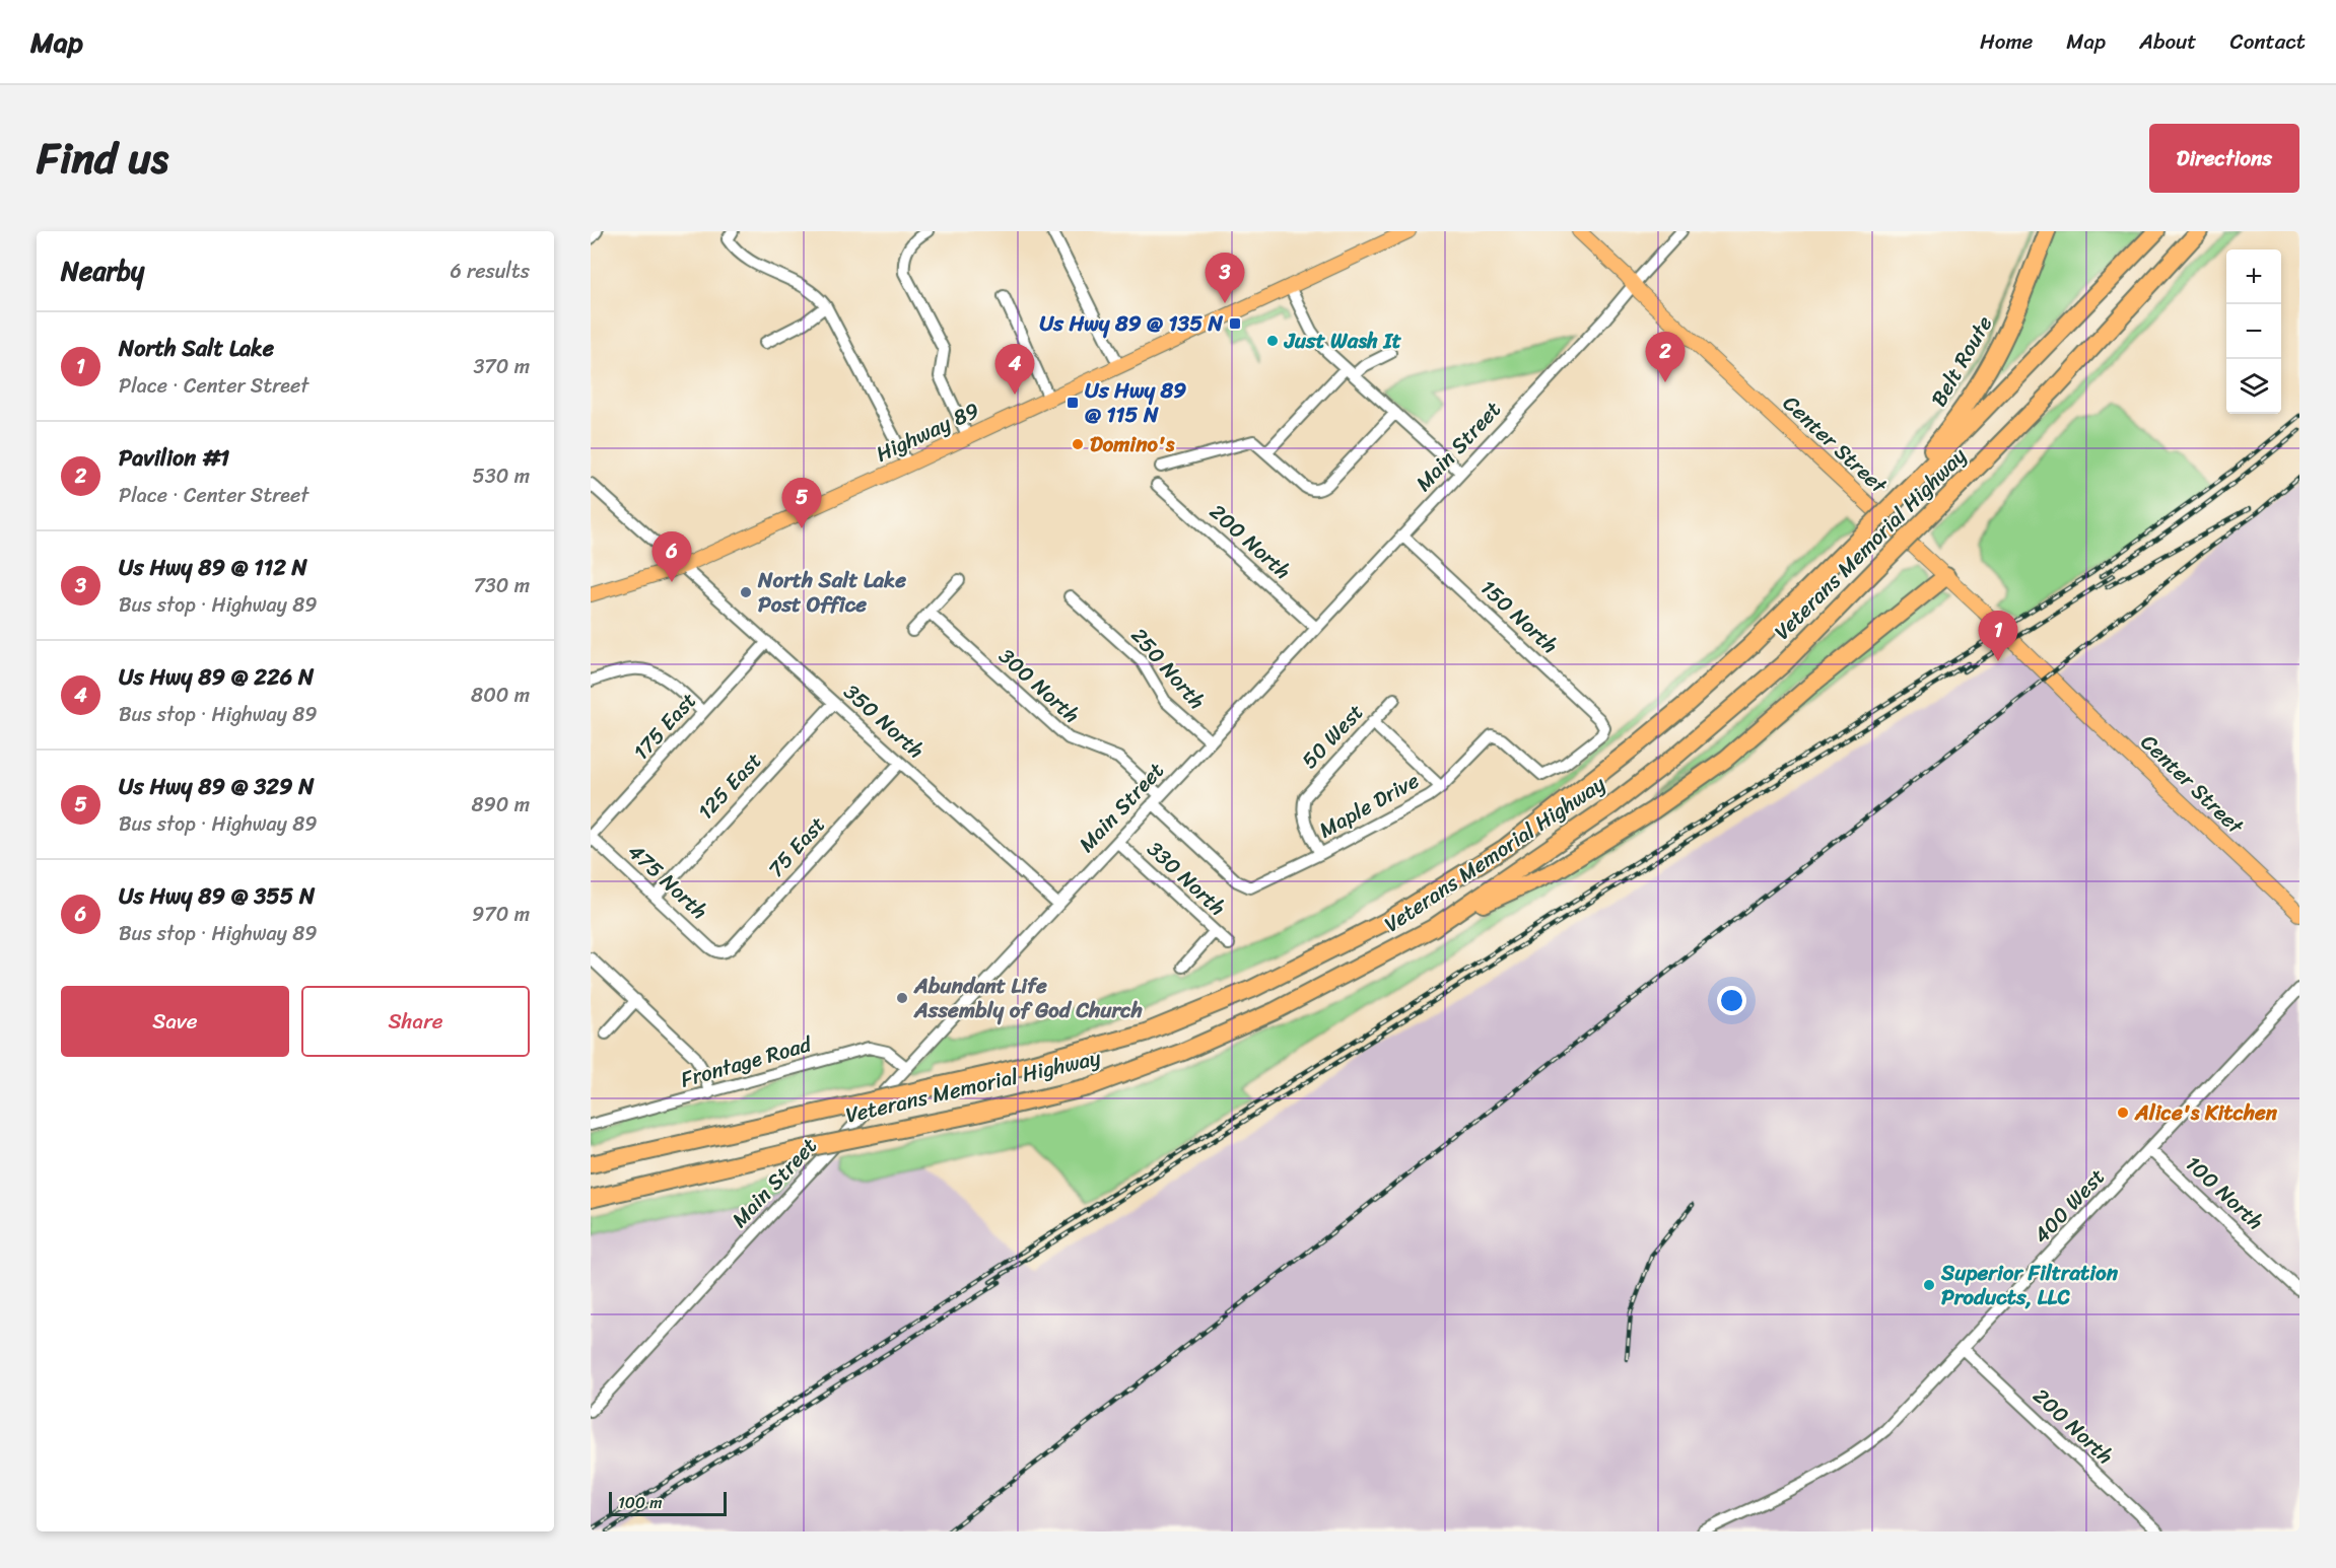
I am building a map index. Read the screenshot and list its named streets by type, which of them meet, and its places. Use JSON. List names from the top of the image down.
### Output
{
  "streets": {
    "highway": ["Belt Route", "Veterans Memorial Highway"],
    "main road": ["Highway 89", "Center Street"],
    "street": [
      "Main Street",
      "200 North",
      "150 North",
      "250 North",
      "300 North",
      "350 North",
      "175 East",
      "50 West",
      "125 East",
      "Maple Drive",
      "75 East",
      "330 North",
      "475 North",
      "Frontage Road",
      "100 North",
      "400 West"
    ]
  },
  "crossings": [
    ["Belt Route", "Veterans Memorial Highway"],
    ["Highway 89", "350 North"],
    ["Center Street", "Main Street"],
    ["Main Street", "200 North"],
    ["Main Street", "150 North"],
    ["Main Street", "250 North"],
    ["Main Street", "300 North"],
    ["Main Street", "350 North"],
    ["Main Street", "330 North"],
    ["Main Street", "Frontage Road"],
    ["200 North", "400 West"],
    ["150 North", "Maple Drive"],
    ["300 North", "Maple Drive"],
    ["350 North", "175 East"],
    ["350 North", "125 East"],
    ["350 North", "75 East"],
    ["175 East", "475 North"],
    ["50 West", "Maple Drive"],
    ["125 East", "475 North"],
    ["75 East", "475 North"],
    ["100 North", "400 West"]
  ],
  "places": {
    "transit": ["Us Hwy 89 @ 135 N", "Us Hwy 89 @ 115 N"],
    "other": [
      "Just Wash It",
      "Domino's",
      "North Salt Lake Post Office",
      "Abundant Life Assembly of God Church",
      "Alice's Kitchen",
      "Superior Filtration Products, LLC"
    ]
  },
  "scale_bar": "100 m",
  "page": {
    "header": "Map",
    "nav": [
      "Home",
      "Map",
      "About",
      "Contact"
    ],
    "title": "Find us",
    "buttons": [
      "Directions",
      ["Save", "Share"]
    ],
    "heading": ["Nearby", "6 results"],
    "map_buttons": ["+", "−"],
    "pins": [
      "3",
      "2",
      "4",
      "5",
      "6",
      "1"
    ],
    "list": [
      {
        "mark": "1",
        "name": "North Salt Lake",
        "note": "Place · Center Street",
        "value": "370 m"
      },
      {
        "mark": "2",
        "name": "Pavilion #1",
        "note": "Place · Center Street",
        "value": "530 m"
      },
      {
        "mark": "3",
        "name": "Us Hwy 89 @ 112 N",
        "note": "Bus stop · Highway 89",
        "value": "730 m"
      },
      {
        "mark": "4",
        "name": "Us Hwy 89 @ 226 N",
        "note": "Bus stop · Highway 89",
        "value": "800 m"
      },
      {
        "mark": "5",
        "name": "Us Hwy 89 @ 329 N",
        "note": "Bus stop · Highway 89",
        "value": "890 m"
      },
      {
        "mark": "6",
        "name": "Us Hwy 89 @ 355 N",
        "note": "Bus stop · Highway 89",
        "value": "970 m"
      }
    ],
    "scale": "100 m"
  }
}
